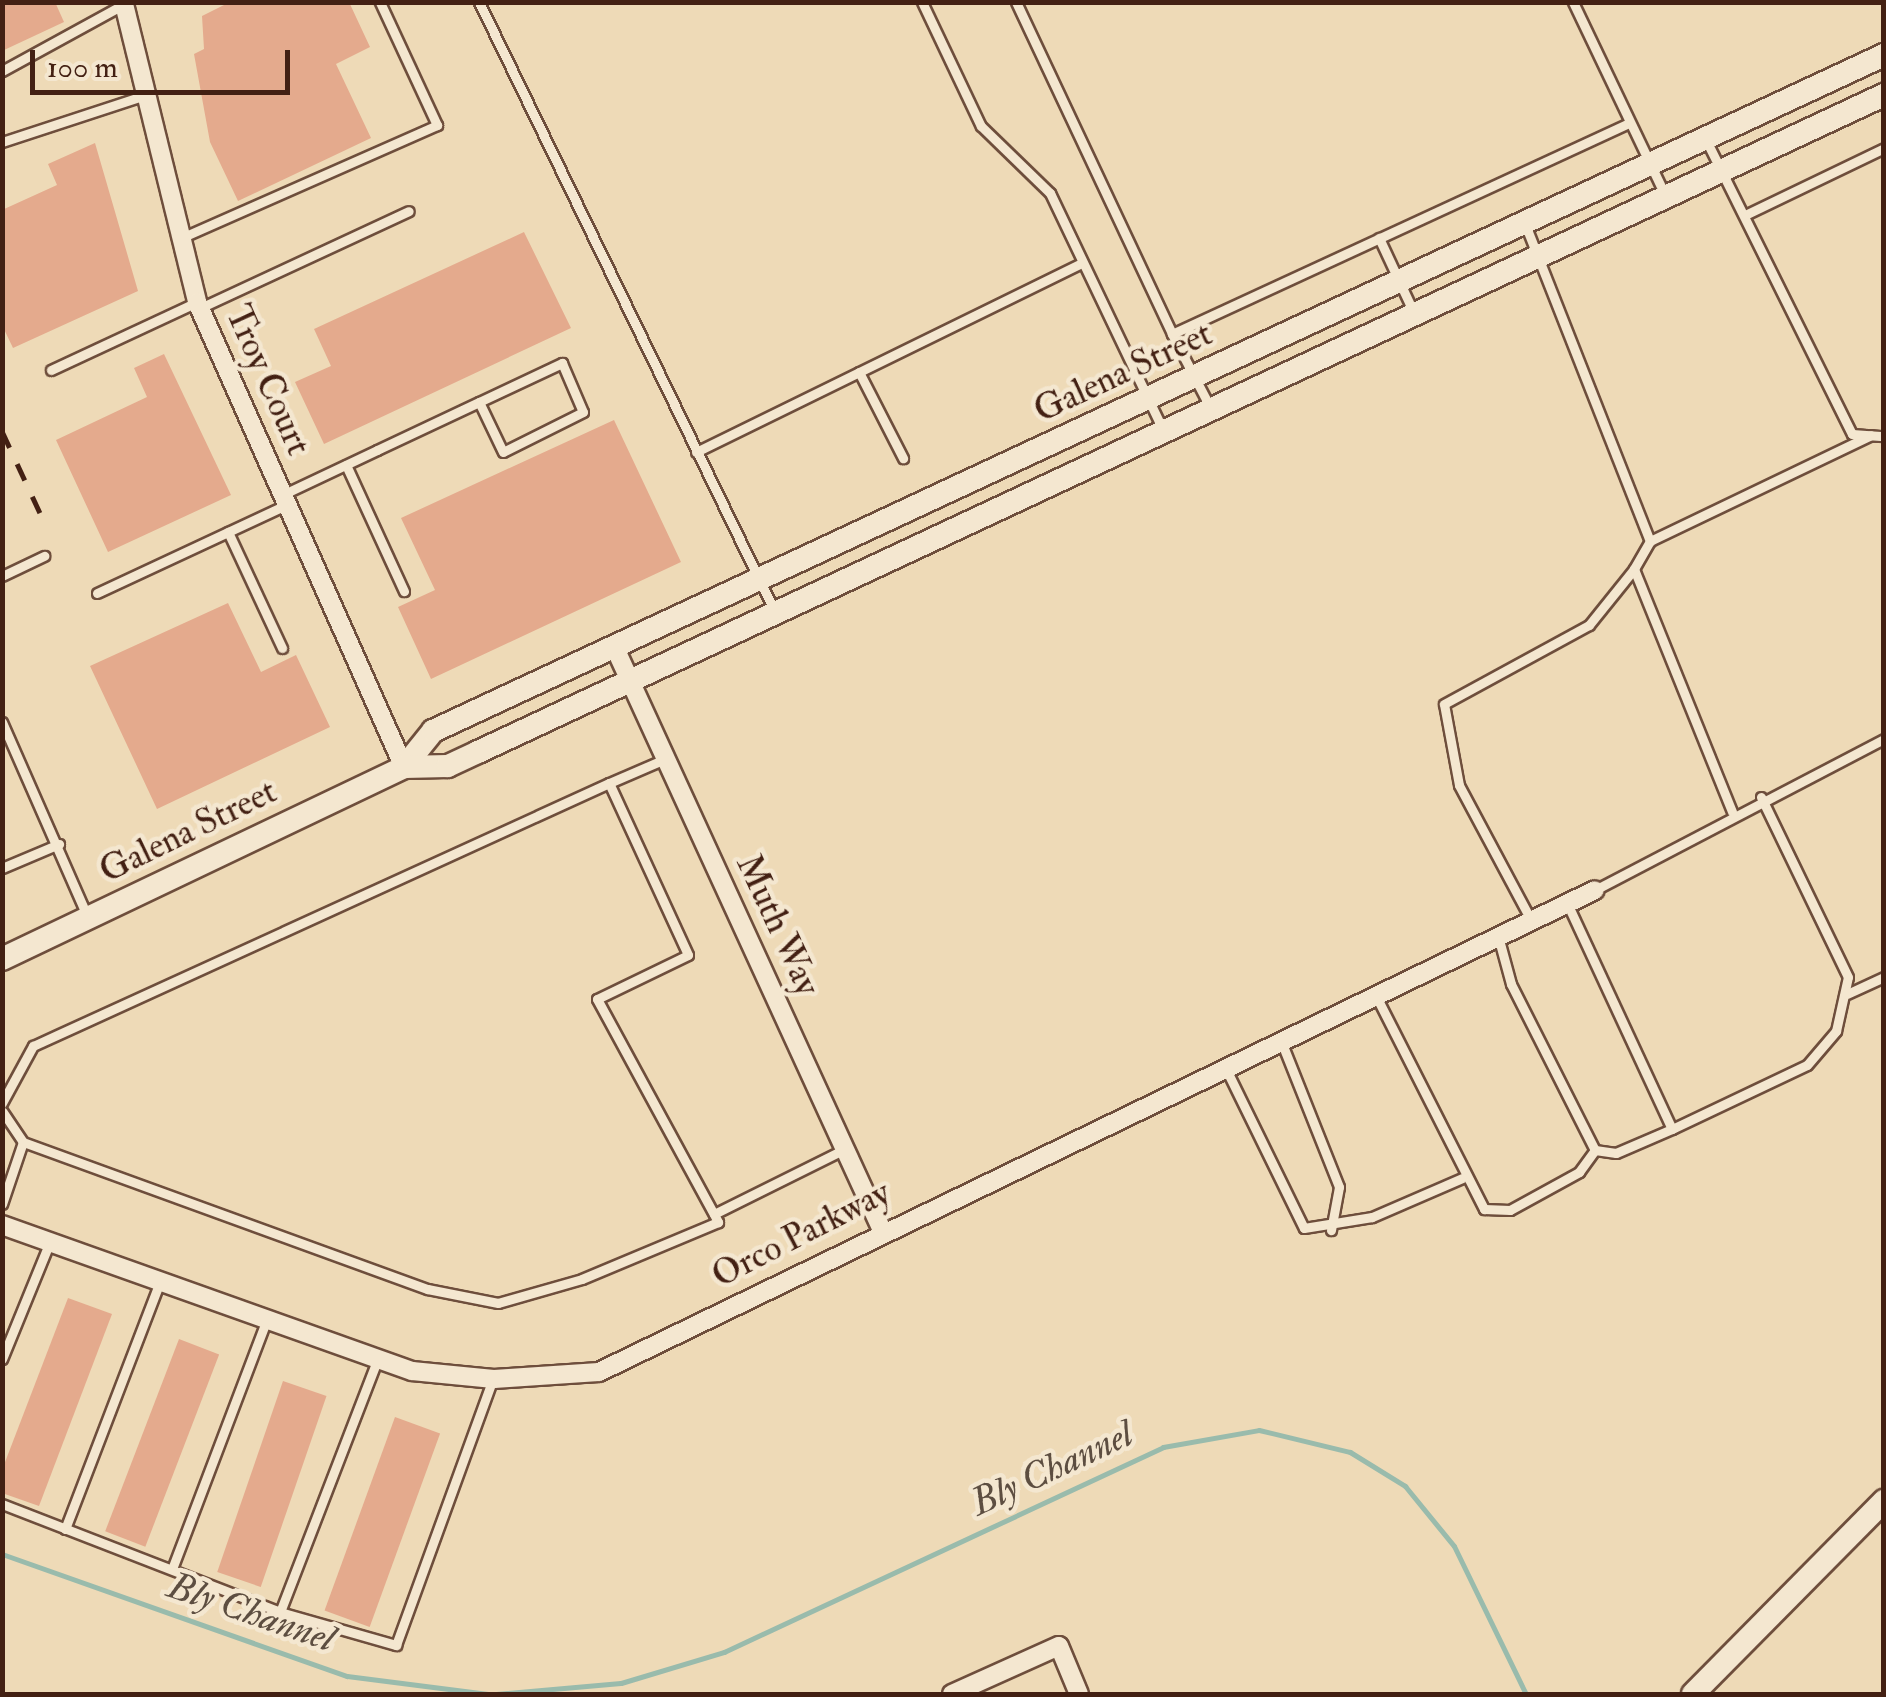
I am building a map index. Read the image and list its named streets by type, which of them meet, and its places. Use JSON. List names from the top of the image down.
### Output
{
  "streets": {
    "street": [
      "Galena Street",
      "Troy Court",
      "Muth Way",
      "Orco Parkway"
    ]
  },
  "crossings": [
    ["Galena Street", "Troy Court"],
    ["Galena Street", "Muth Way"],
    ["Muth Way", "Orco Parkway"]
  ],
  "water": ["Bly Channel"],
  "scale_bar": "100 m"
}
